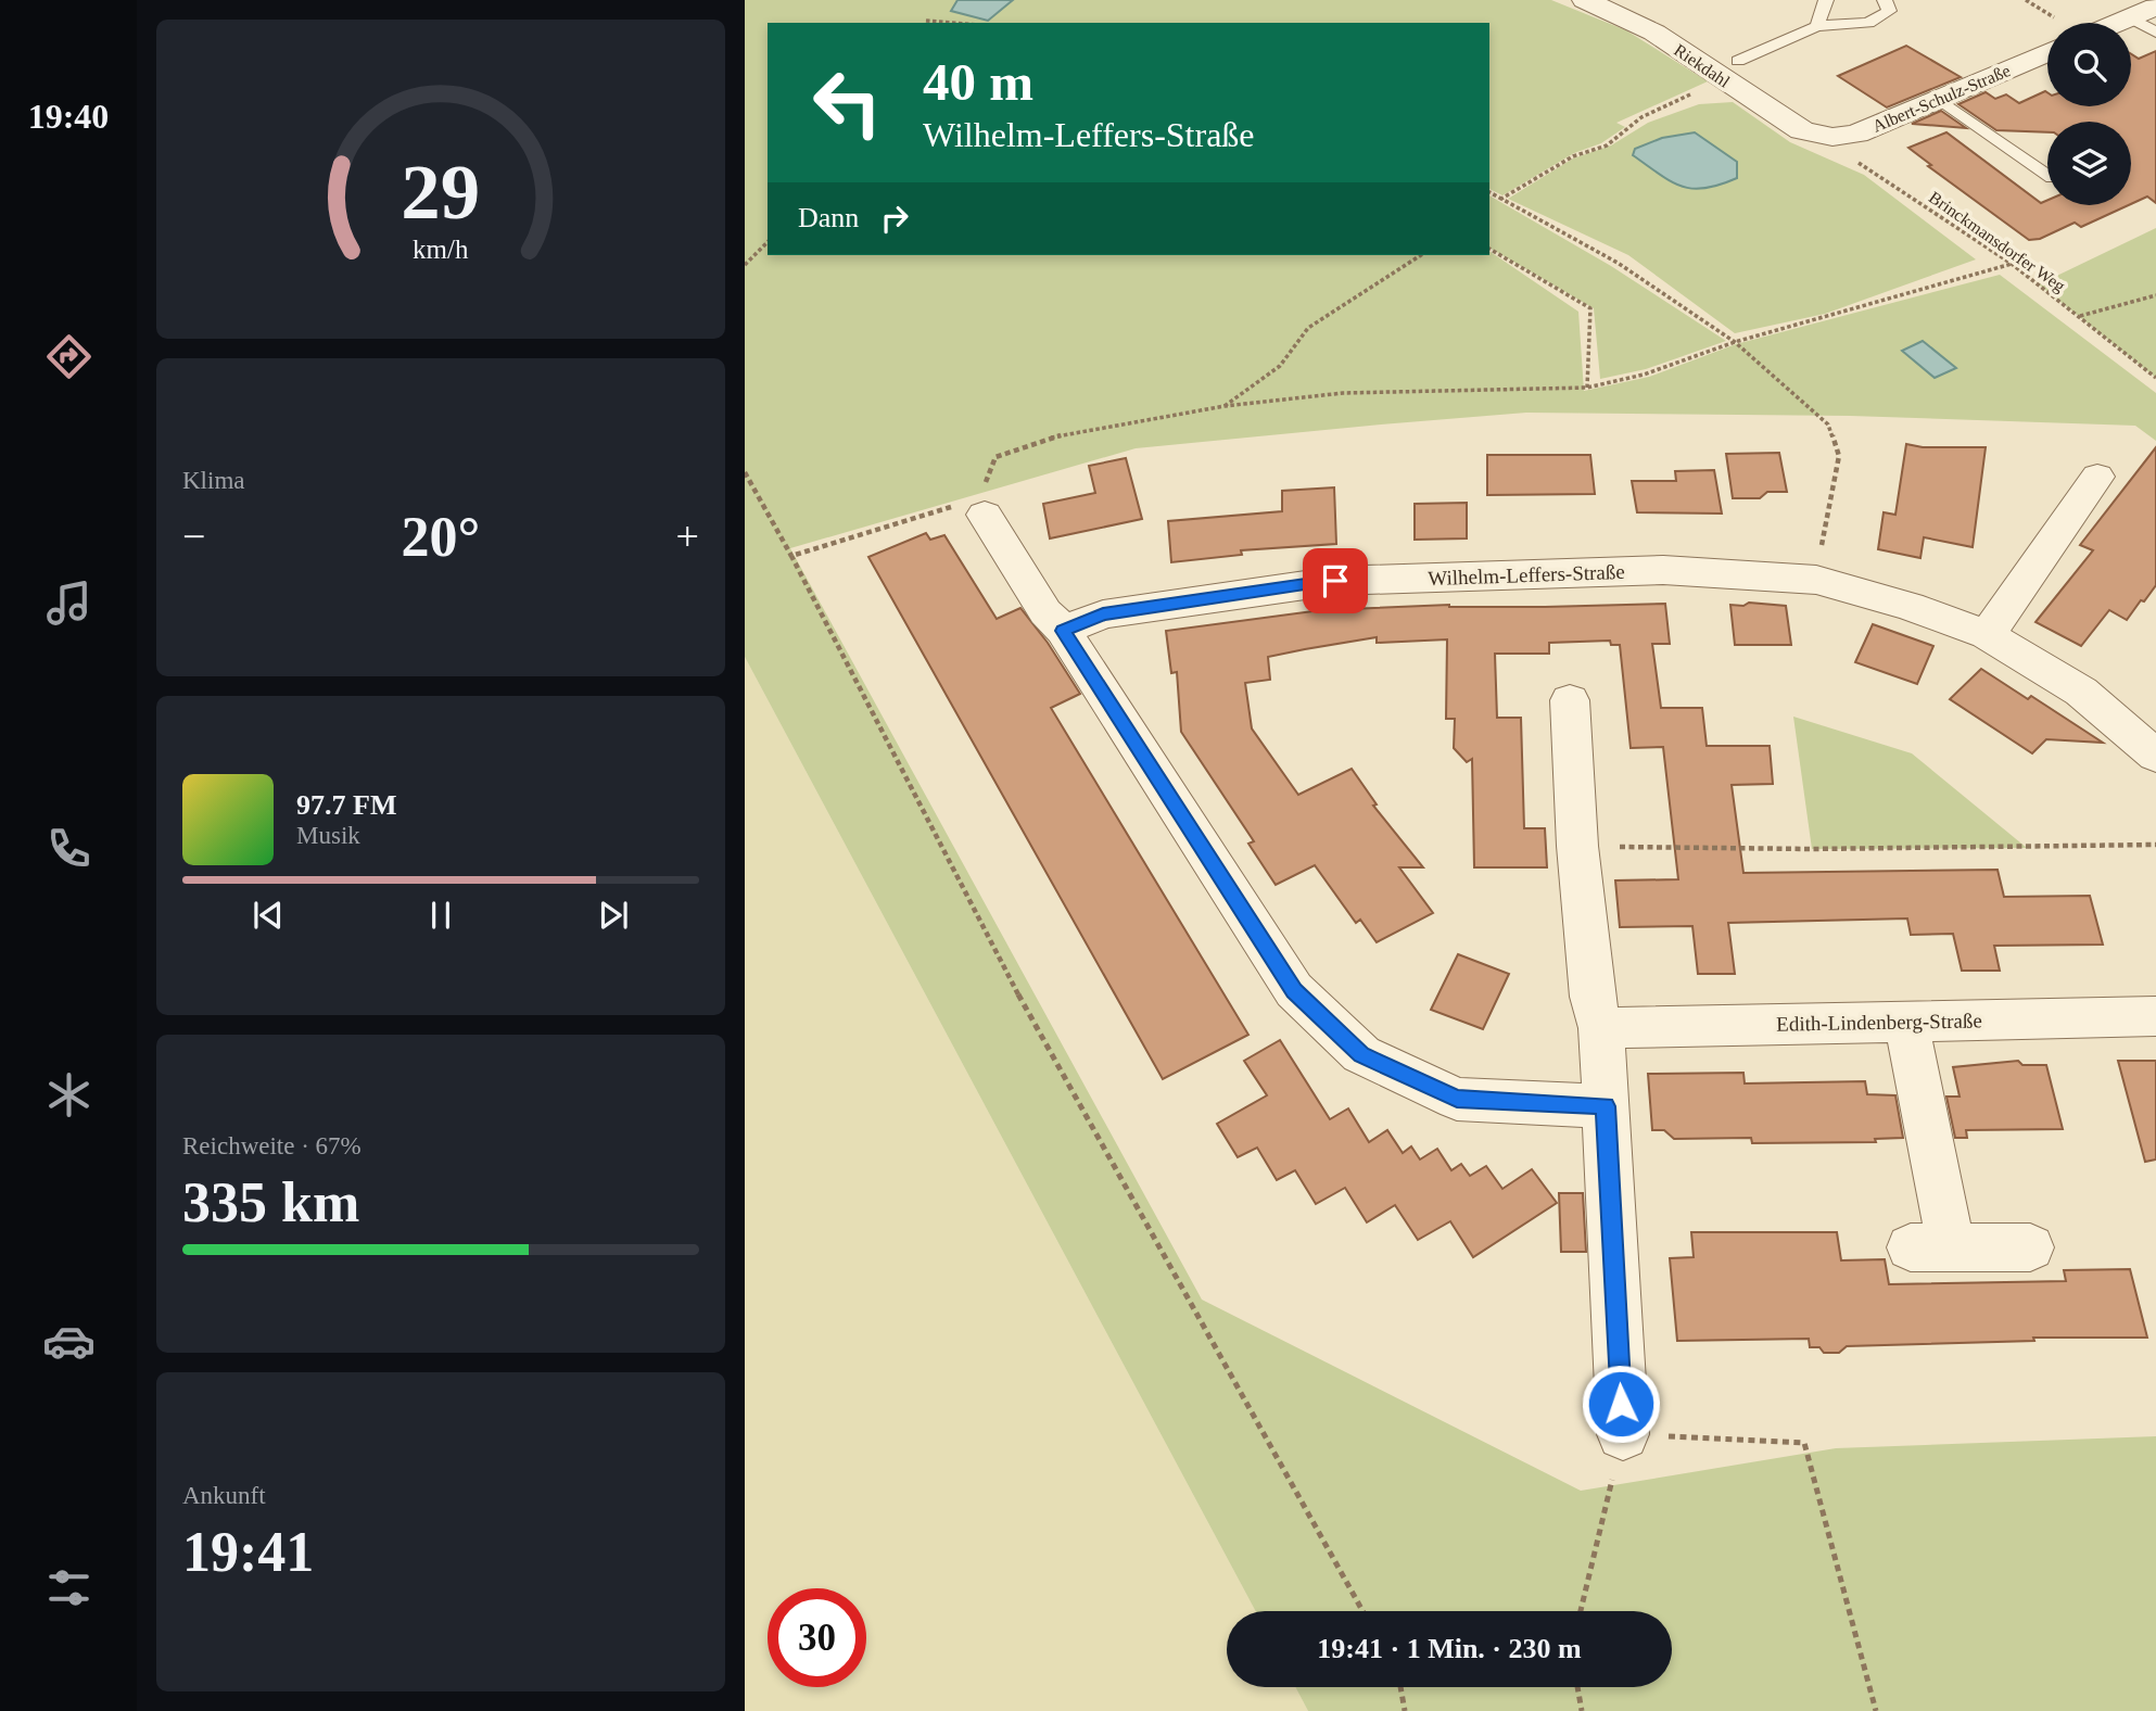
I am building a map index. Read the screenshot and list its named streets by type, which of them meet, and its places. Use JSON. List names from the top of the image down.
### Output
{
  "streets": {
    "street": [
      "Riekdahl",
      "Albert-Schulz-Straße",
      "Wilhelm-Leffers-Straße",
      "Edith-Lindenberg-Straße"
    ],
    "path": ["Brinckmansdorfer Weg"]
  },
  "crossings": [
    ["Riekdahl", "Albert-Schulz-Straße"],
    ["Riekdahl", "Brinckmansdorfer Weg"],
    ["Albert-Schulz-Straße", "Brinckmansdorfer Weg"]
  ],
  "page": {
    "tabs": "19:40",
    "turn": ["40 m", "Wilhelm-Leffers-Straße"],
    "then": "Dann",
    "tile": [
      "Klima",
      ["Reichweite · 67%", "335 km"],
      ["Ankunft", "19:41"]
    ],
    "heat": ["−", "20°", "+"],
    "song": ["97.7 FM", "Musik"],
    "limit": "30",
    "trip": "19:41 · 1 Min. · 230 m",
    "gauge": ["29", "km/h"]
  }
}
